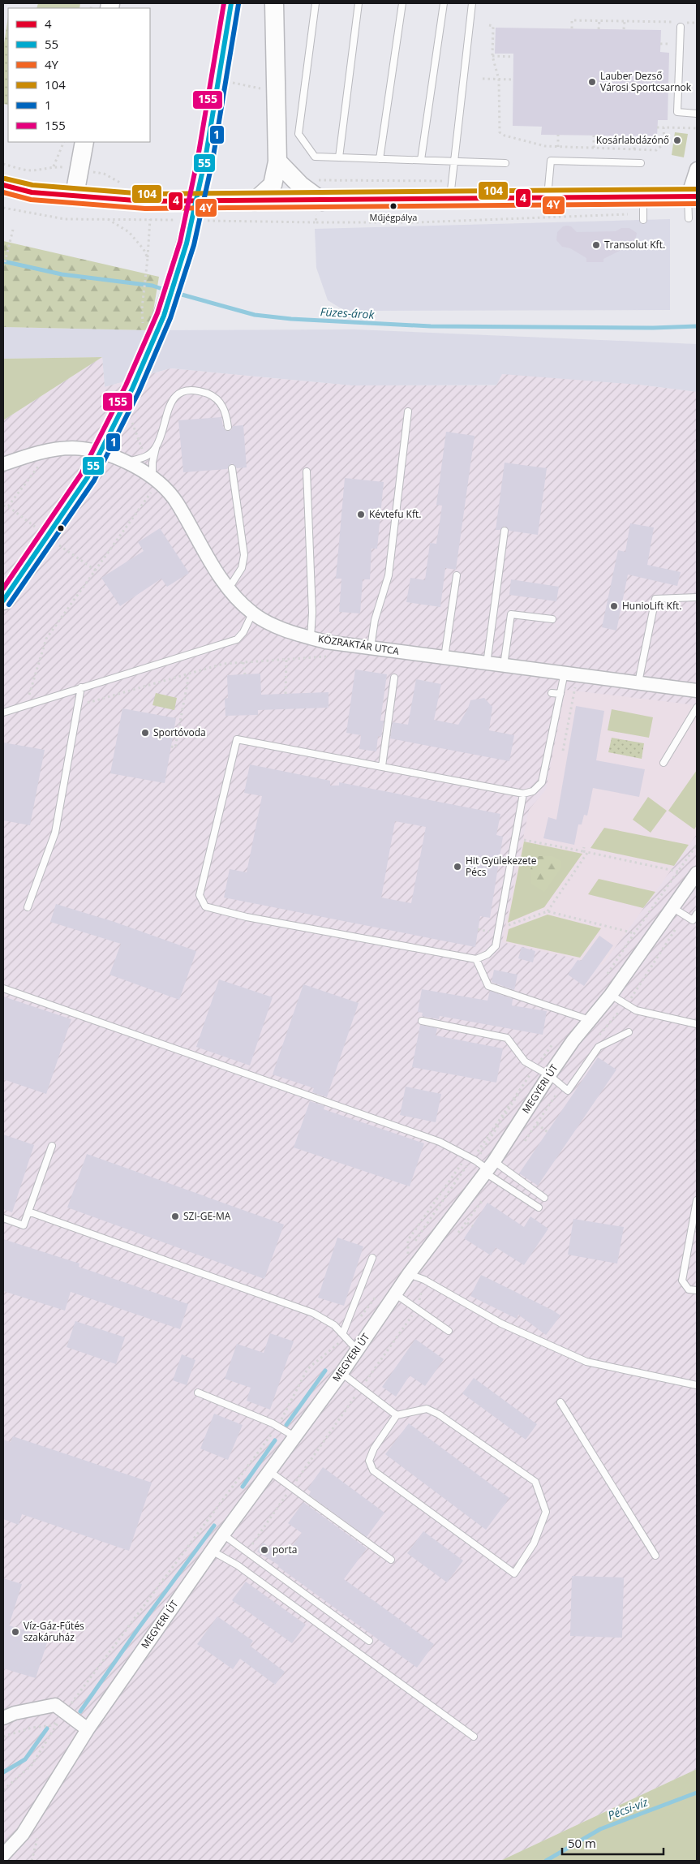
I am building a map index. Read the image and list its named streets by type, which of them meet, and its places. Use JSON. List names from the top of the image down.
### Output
{
  "streets": {
    "street": ["KÖZRAKTÁR UTCA", "MEGYERI ÚT"]
  },
  "water": ["Füzes-árok", "Pécsi-víz"],
  "places": [
    "Lauber Dezső Városi Sportcsarnok",
    "Kosárlabdázónő",
    "Műjégpálya",
    "Transolut Kft.",
    "Kévtefu Kft.",
    "HunioLift Kft.",
    "Sportóvoda",
    "Hit Gyülekezete Pécs",
    "SZI-GE-MA",
    "porta",
    "Víz-Gáz-Fűtés szakáruház"
  ],
  "lines": [
    "transit line 55",
    "transit line 155",
    "transit line 1",
    "transit line 104",
    "transit line 4",
    "transit line 4Y"
  ],
  "legend": [
    "4",
    "55",
    "4Y",
    "104",
    "1",
    "155"
  ],
  "scale_bar": "50 m"
}
